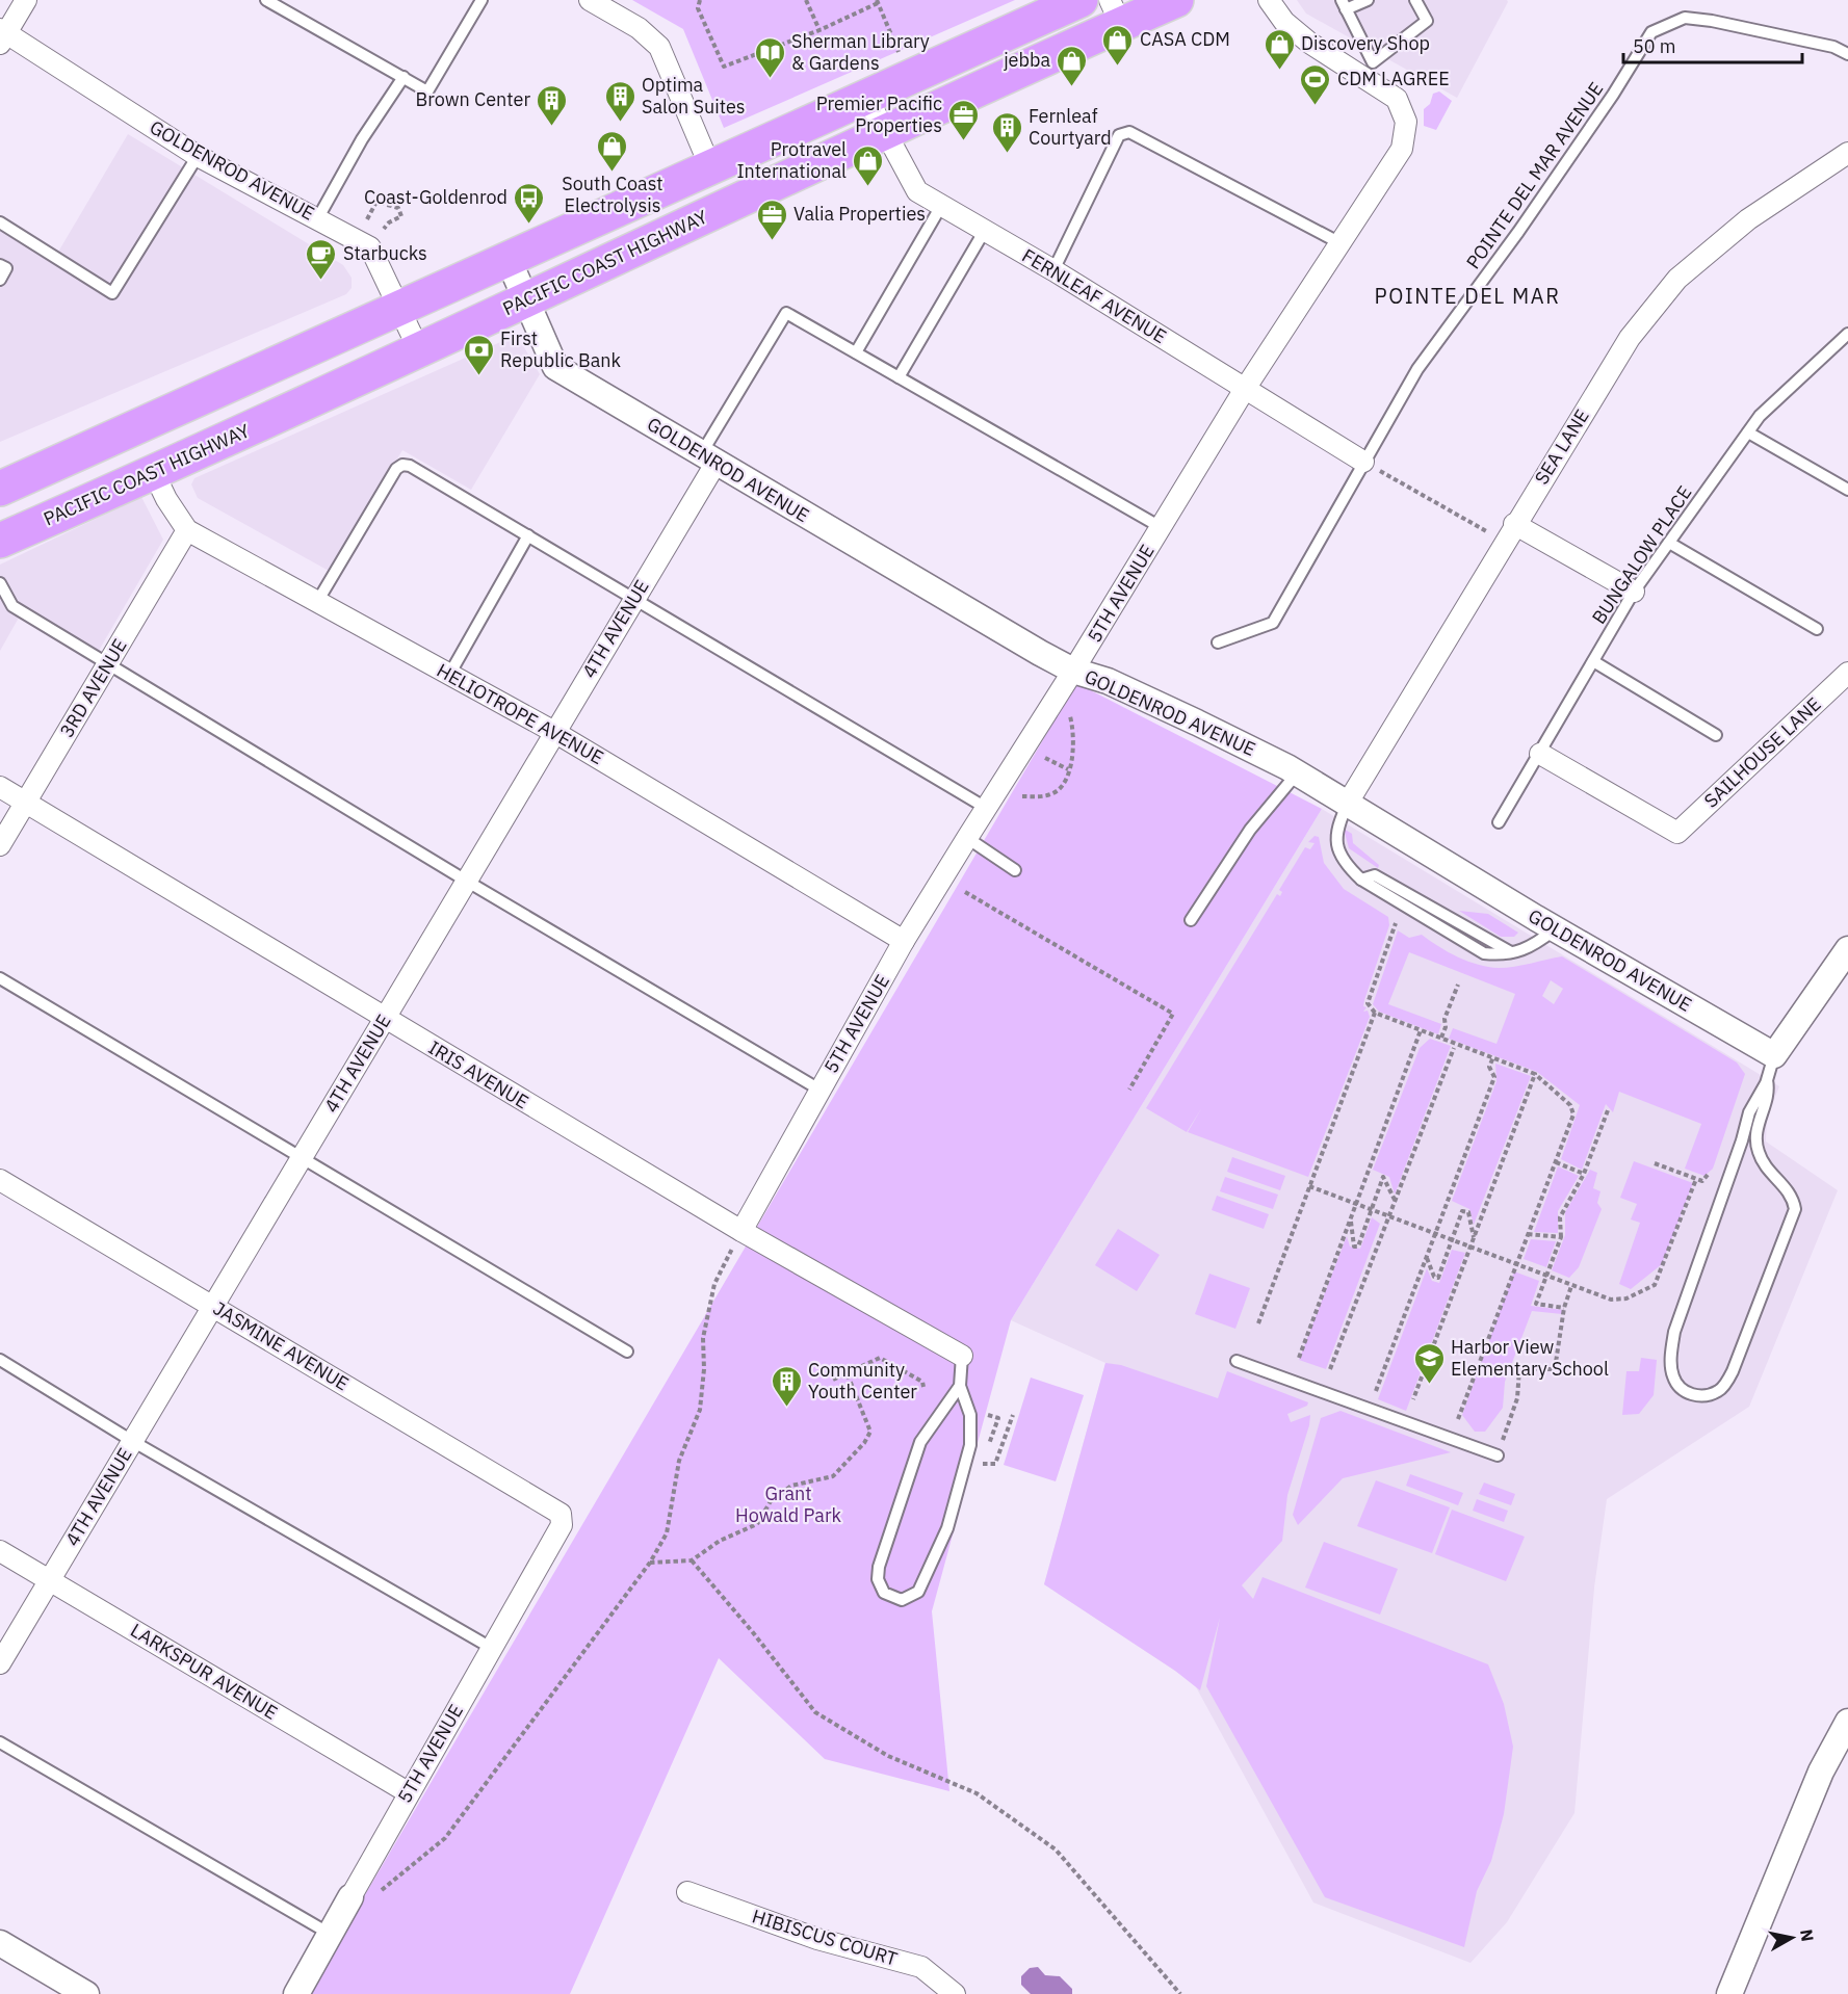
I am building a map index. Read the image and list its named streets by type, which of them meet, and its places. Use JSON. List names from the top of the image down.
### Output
{
  "streets": {
    "highway": ["PACIFIC COAST HIGHWAY"],
    "street": [
      "GOLDENROD AVENUE",
      "FERNLEAF AVENUE",
      "SEA LANE",
      "5TH AVENUE",
      "4TH AVENUE",
      "3RD AVENUE",
      "HELIOTROPE AVENUE",
      "SAILHOUSE LANE",
      "IRIS AVENUE",
      "JASMINE AVENUE",
      "LARKSPUR AVENUE",
      "HIBISCUS COURT"
    ],
    "lane": ["POINTE DEL MAR AVENUE", "BUNGALOW PLACE"]
  },
  "crossings": [
    ["GOLDENROD AVENUE", "PACIFIC COAST HIGHWAY"],
    ["GOLDENROD AVENUE", "SEA LANE"],
    ["GOLDENROD AVENUE", "5TH AVENUE"],
    ["GOLDENROD AVENUE", "4TH AVENUE"],
    ["POINTE DEL MAR AVENUE", "FERNLEAF AVENUE"],
    ["PACIFIC COAST HIGHWAY", "FERNLEAF AVENUE"],
    ["PACIFIC COAST HIGHWAY", "HELIOTROPE AVENUE"],
    ["FERNLEAF AVENUE", "5TH AVENUE"],
    ["BUNGALOW PLACE", "SAILHOUSE LANE"],
    ["5TH AVENUE", "HELIOTROPE AVENUE"],
    ["5TH AVENUE", "IRIS AVENUE"],
    ["5TH AVENUE", "JASMINE AVENUE"],
    ["5TH AVENUE", "LARKSPUR AVENUE"],
    ["4TH AVENUE", "HELIOTROPE AVENUE"],
    ["4TH AVENUE", "IRIS AVENUE"],
    ["4TH AVENUE", "JASMINE AVENUE"],
    ["4TH AVENUE", "LARKSPUR AVENUE"],
    ["3RD AVENUE", "HELIOTROPE AVENUE"],
    ["3RD AVENUE", "IRIS AVENUE"]
  ],
  "districts": ["POINTE DEL MAR"],
  "parks": ["Grant Howald Park"],
  "places": {
    "shop": [
      "CASA CDM",
      "Discovery Shop",
      "jebba",
      "South Coast Electrolysis",
      "Protravel International"
    ],
    "library": ["Sherman Library & Gardens"],
    "sports": ["CDM LAGREE"],
    "building": [
      "Optima Salon Suites",
      "Brown Center",
      "Fernleaf Courtyard",
      "Community Youth Center"
    ],
    "office": ["Premier Pacific Properties", "Valia Properties"],
    "bus stop": ["Coast-Goldenrod"],
    "cafe": ["Starbucks"],
    "bank": ["First Republic Bank"],
    "school or university": ["Harbor View Elementary School"]
  },
  "scale_bar": "50 m",
  "north": "right"
}
